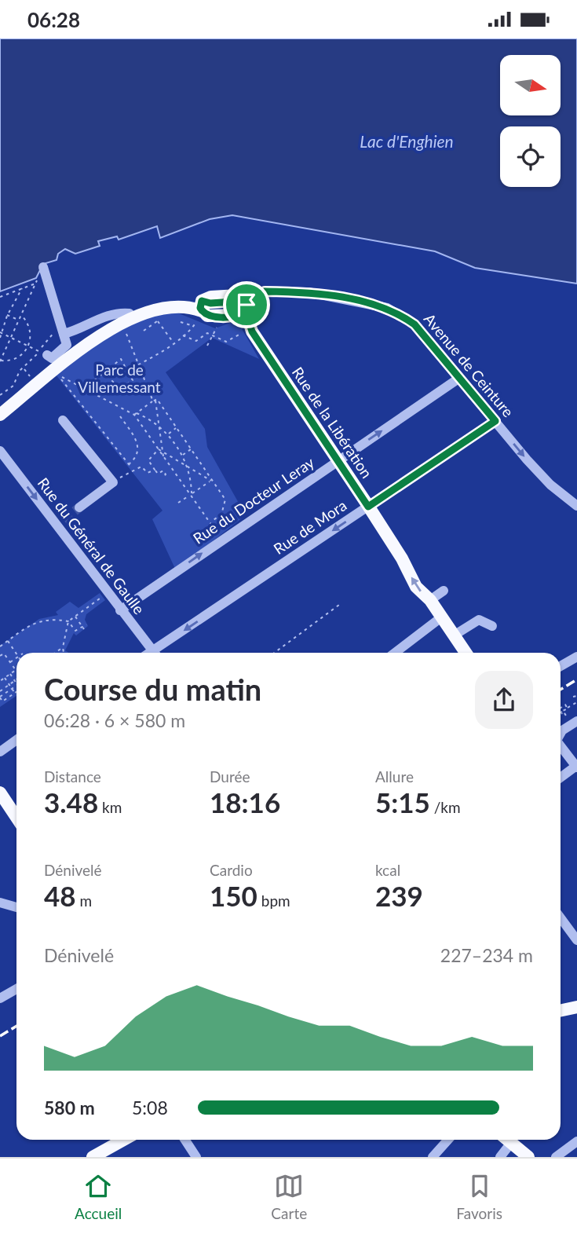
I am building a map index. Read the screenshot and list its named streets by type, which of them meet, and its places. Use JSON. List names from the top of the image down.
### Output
{
  "streets": {
    "main road": ["Avenue de Ceinture", "Rue de la Libération"],
    "street": ["Rue du Docteur Leray", "Rue de Mora", "Rue du Général de Gaulle"]
  },
  "crossings": [
    ["Avenue de Ceinture", "Rue de la Libération"],
    ["Avenue de Ceinture", "Rue du Docteur Leray"],
    ["Avenue de Ceinture", "Rue de Mora"],
    ["Rue de la Libération", "Rue du Docteur Leray"],
    ["Rue de la Libération", "Rue de Mora"],
    ["Rue du Docteur Leray", "Rue du Général de Gaulle"]
  ],
  "one_way": ["Rue du Docteur Leray", "Rue de Mora"],
  "water": ["Lac d'Enghien"],
  "parks": ["Parc de Villemessant"],
  "north": "right",
  "page": {
    "status": "06:28",
    "heading": ["Course du matin", "06:28 · 6 × 580 m"],
    "stats": [
      ["Distance", "3.48 km"],
      ["Durée", "18:16"],
      ["Allure", "5:15 /km"],
      ["Dénivelé", "48 m"],
      ["Cardio", "150 bpm"],
      ["kcal", "239"]
    ],
    "chart": ["Dénivelé", "227–234 m"],
    "list": [
      {
        "name": "580 m",
        "note": "5:08"
      }
    ],
    "tabs": ["Accueil", "Carte", "Favoris"]
  }
}
